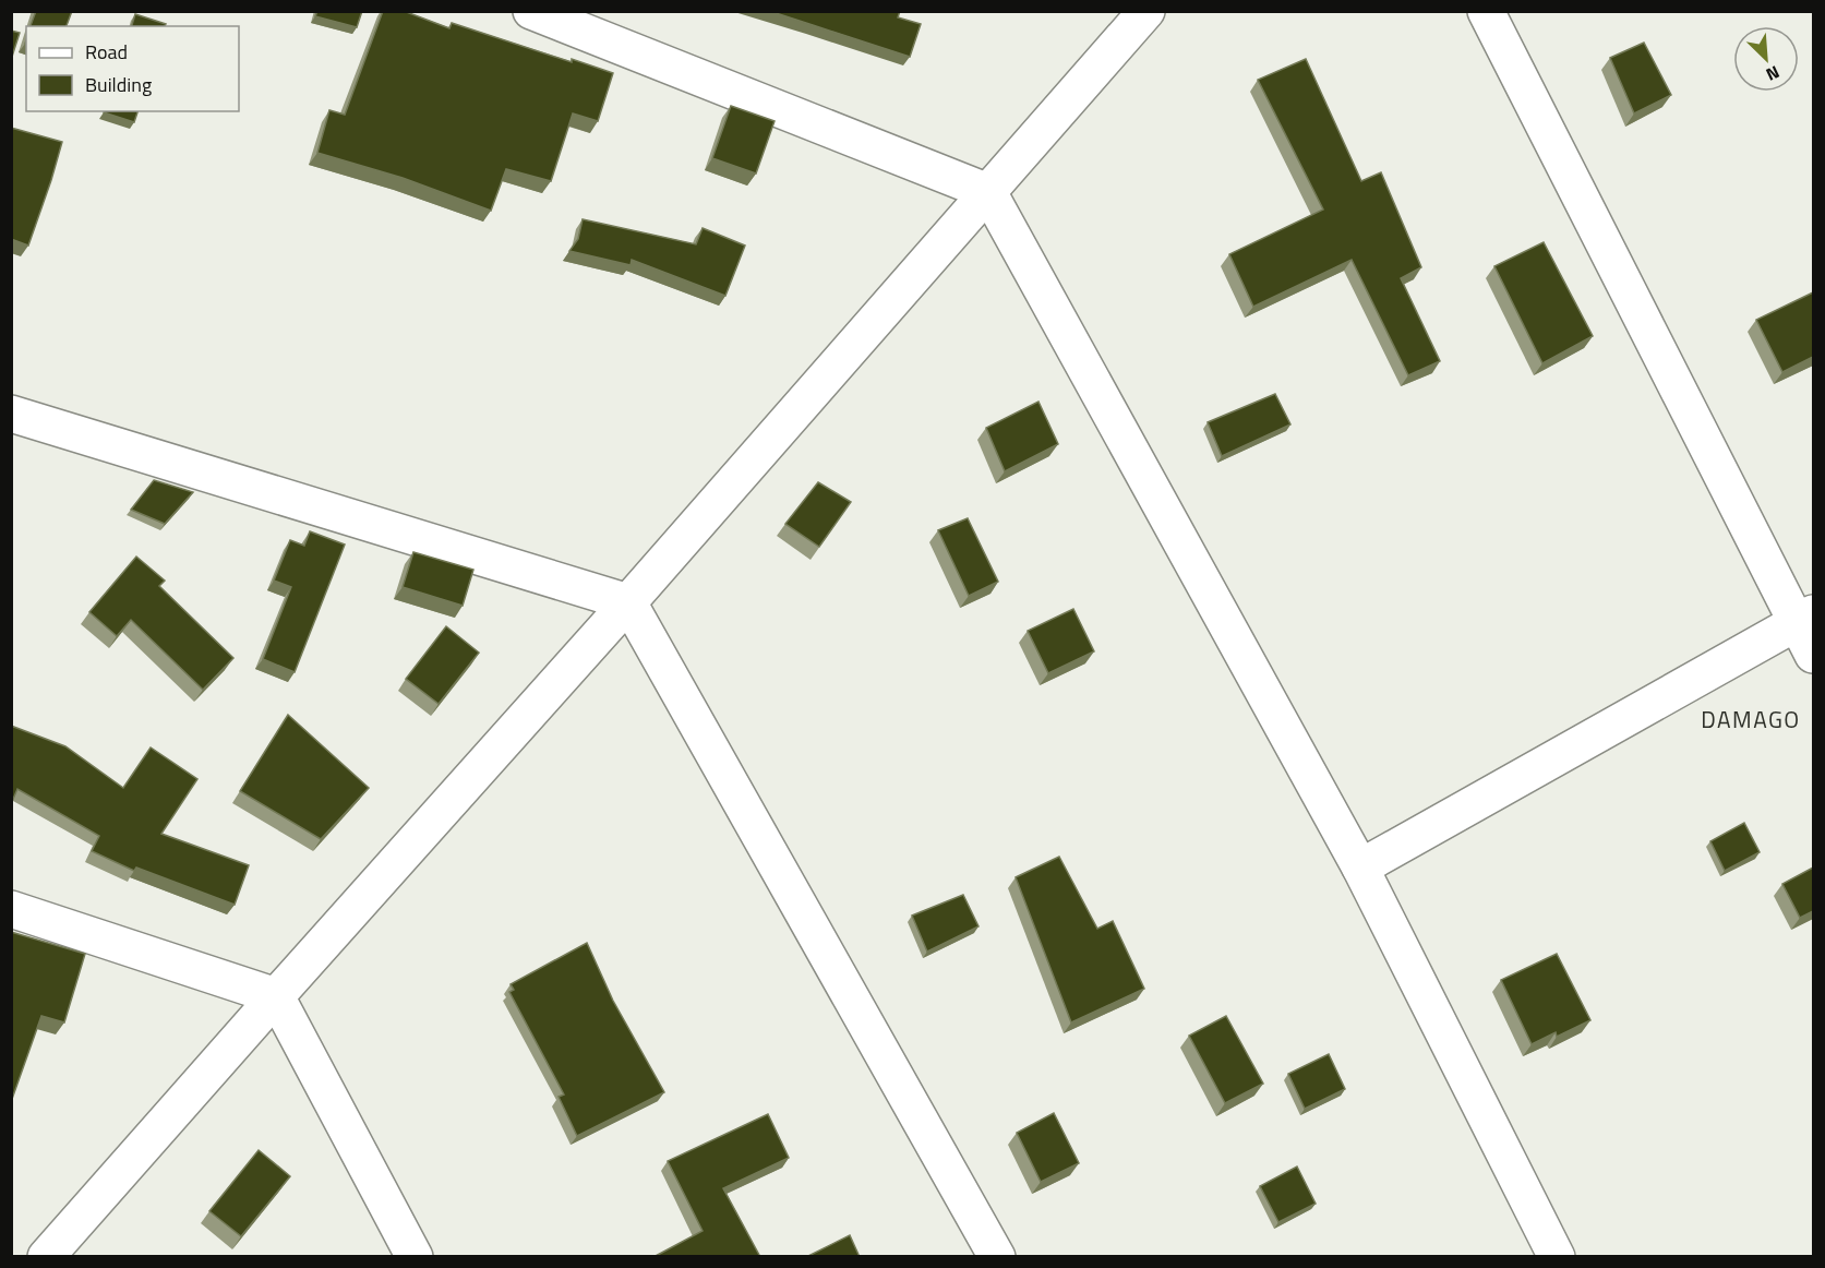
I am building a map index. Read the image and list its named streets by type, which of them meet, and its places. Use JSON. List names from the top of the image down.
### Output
{
  "districts": ["DAMAGO"],
  "legend": ["Road", "Building"],
  "north": "bottom right"
}
